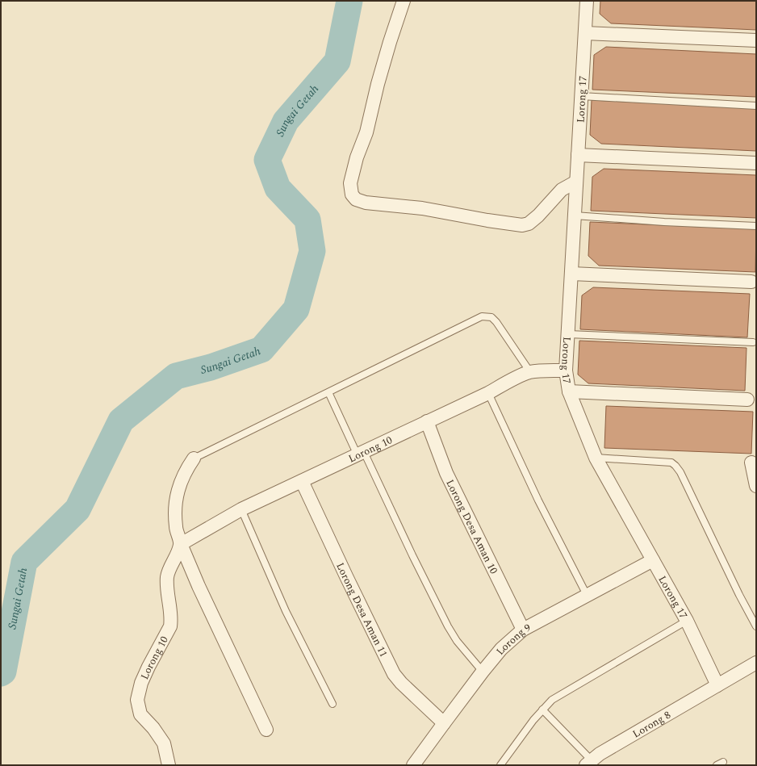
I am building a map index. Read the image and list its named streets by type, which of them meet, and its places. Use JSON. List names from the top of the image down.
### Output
{
  "streets": {
    "street": [
      "Lorong 17",
      "Lorong 10",
      "Lorong Desa Aman 10",
      "Lorong Desa Aman 11",
      "Lorong 9",
      "Lorong 8"
    ]
  },
  "crossings": [
    ["Lorong 17", "Lorong 10"],
    ["Lorong 17", "Lorong 9"],
    ["Lorong 17", "Lorong 8"],
    ["Lorong 10", "Lorong Desa Aman 10"],
    ["Lorong 10", "Lorong Desa Aman 11"],
    ["Lorong Desa Aman 10", "Lorong 9"],
    ["Lorong Desa Aman 11", "Lorong 9"]
  ],
  "water": ["Sungai Getah"]
}
